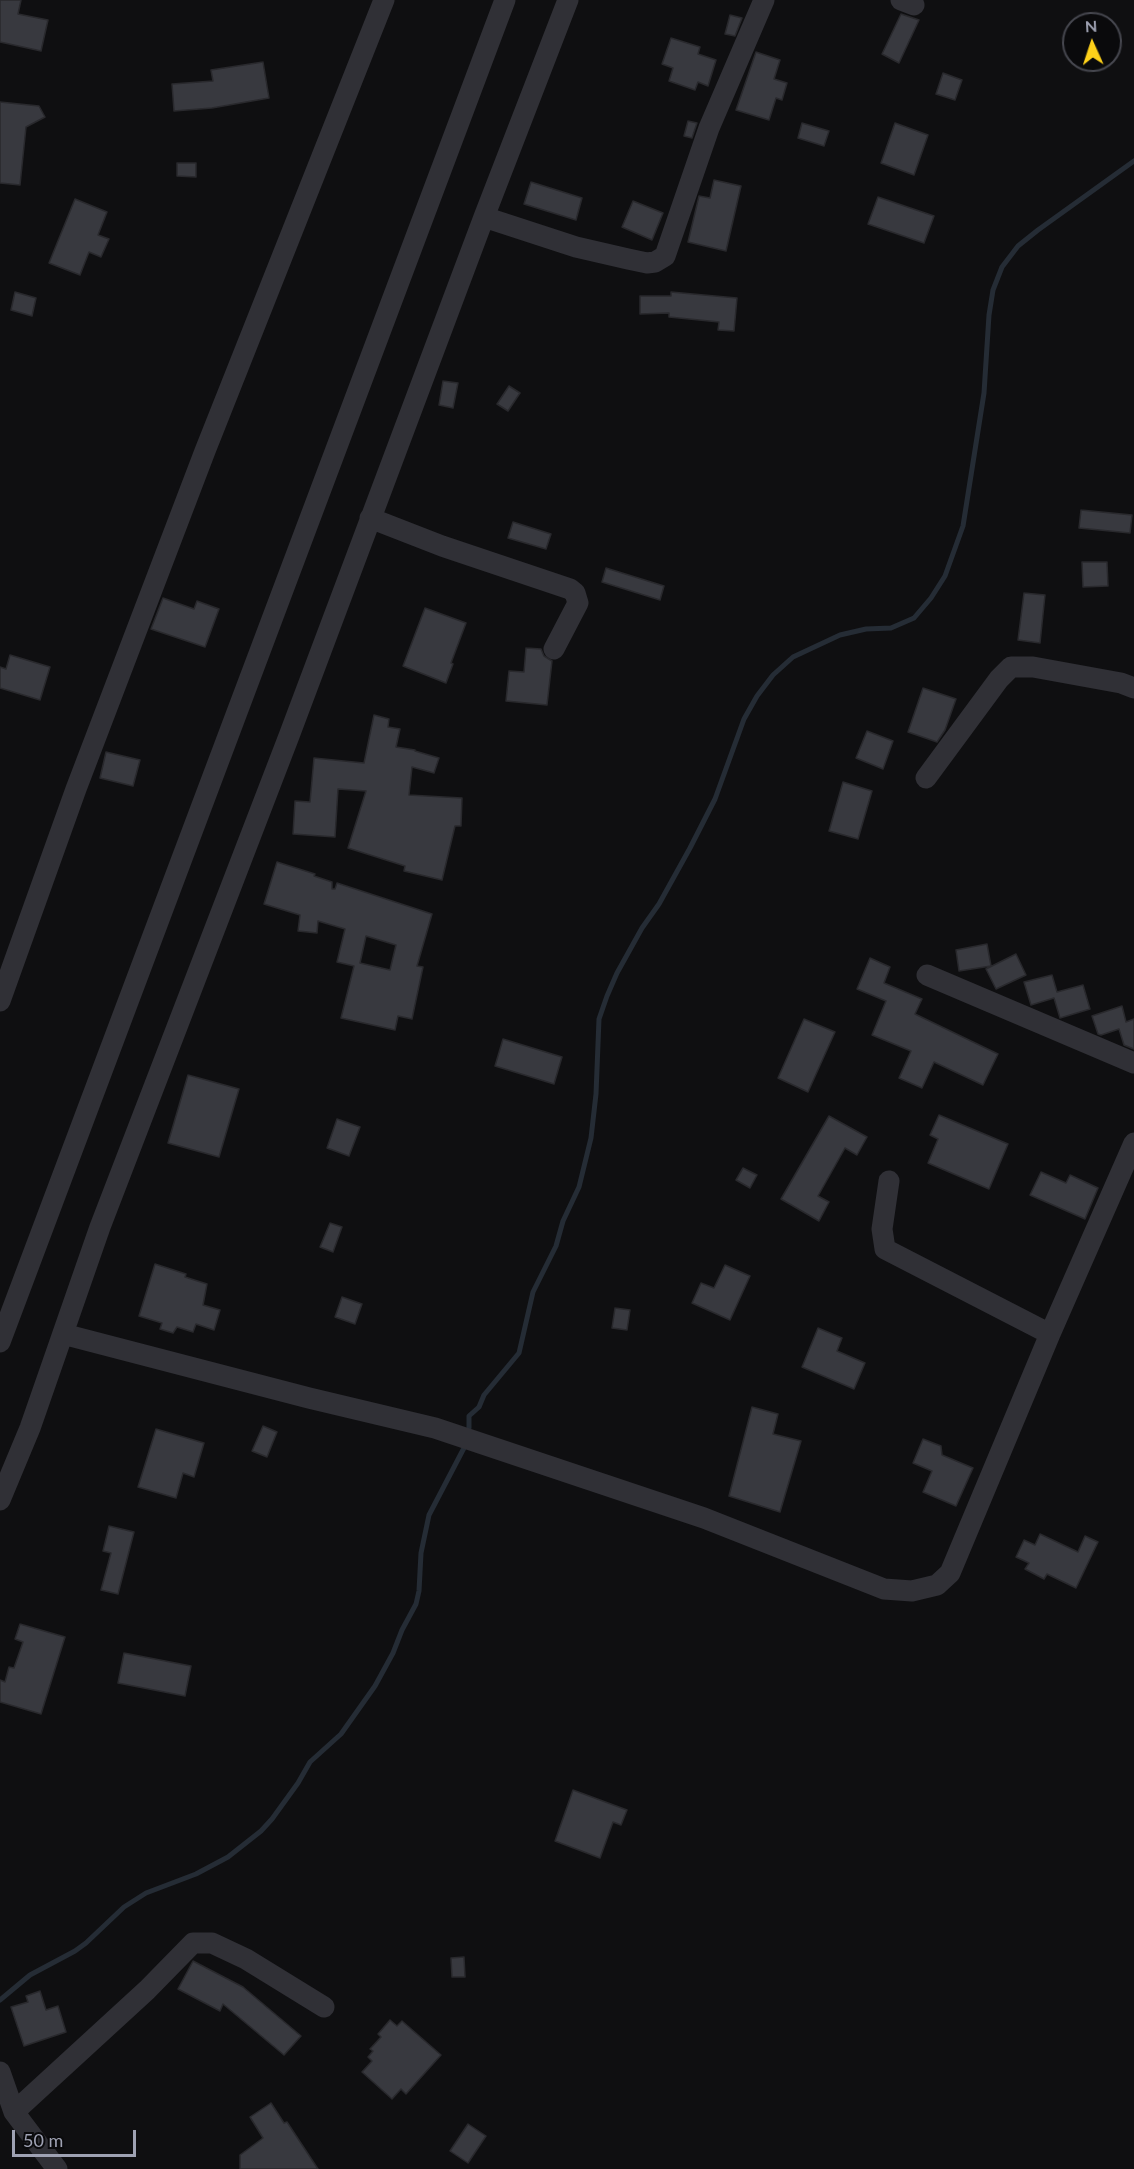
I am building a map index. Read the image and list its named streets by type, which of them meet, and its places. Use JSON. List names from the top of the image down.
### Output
{
  "scale_bar": "50 m",
  "north": "top"
}
